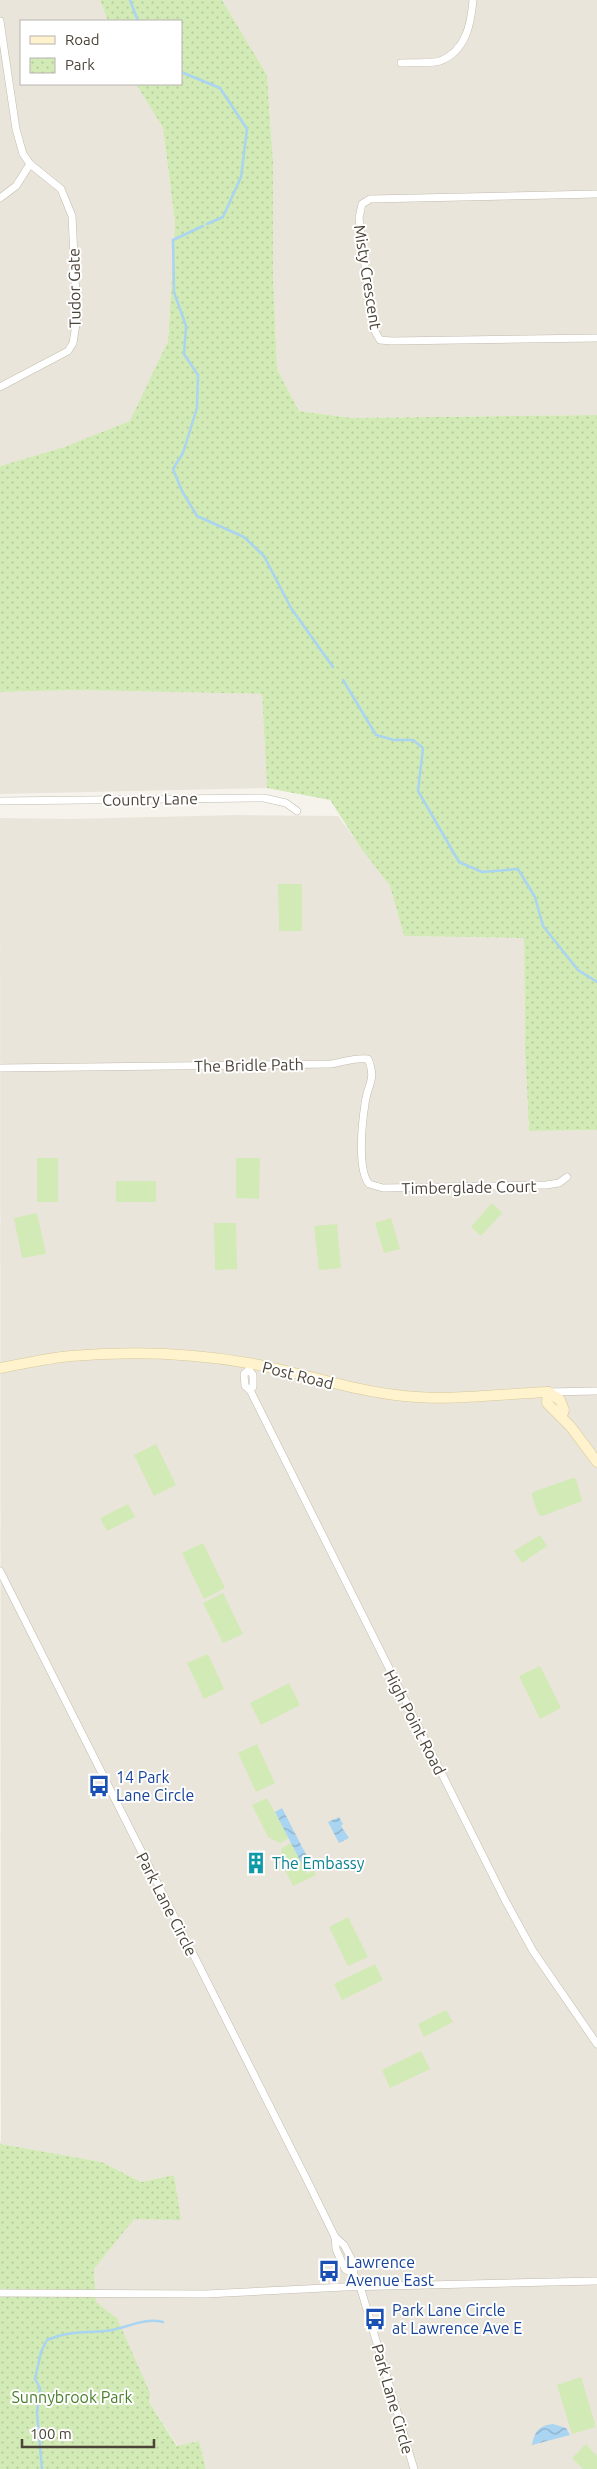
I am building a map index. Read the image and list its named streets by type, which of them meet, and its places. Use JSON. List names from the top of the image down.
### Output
{
  "streets": {
    "street": [
      "Misty Crescent",
      "Tudor Gate",
      "Country Lane",
      "The Bridle Path",
      "Timberglade Court",
      "Post Road",
      "High Point Road",
      "Park Lane Circle"
    ]
  },
  "crossings": [
    ["The Bridle Path", "Timberglade Court"],
    ["Post Road", "High Point Road"]
  ],
  "parks": ["Sunnybrook Park"],
  "places": {
    "bus stop": ["14 Park Lane Circle", "Lawrence Avenue East", "Park Lane Circle at Lawrence Ave E"],
    "building": ["The Embassy"]
  },
  "legend": ["Road", "Park"],
  "scale_bar": "100 m"
}
